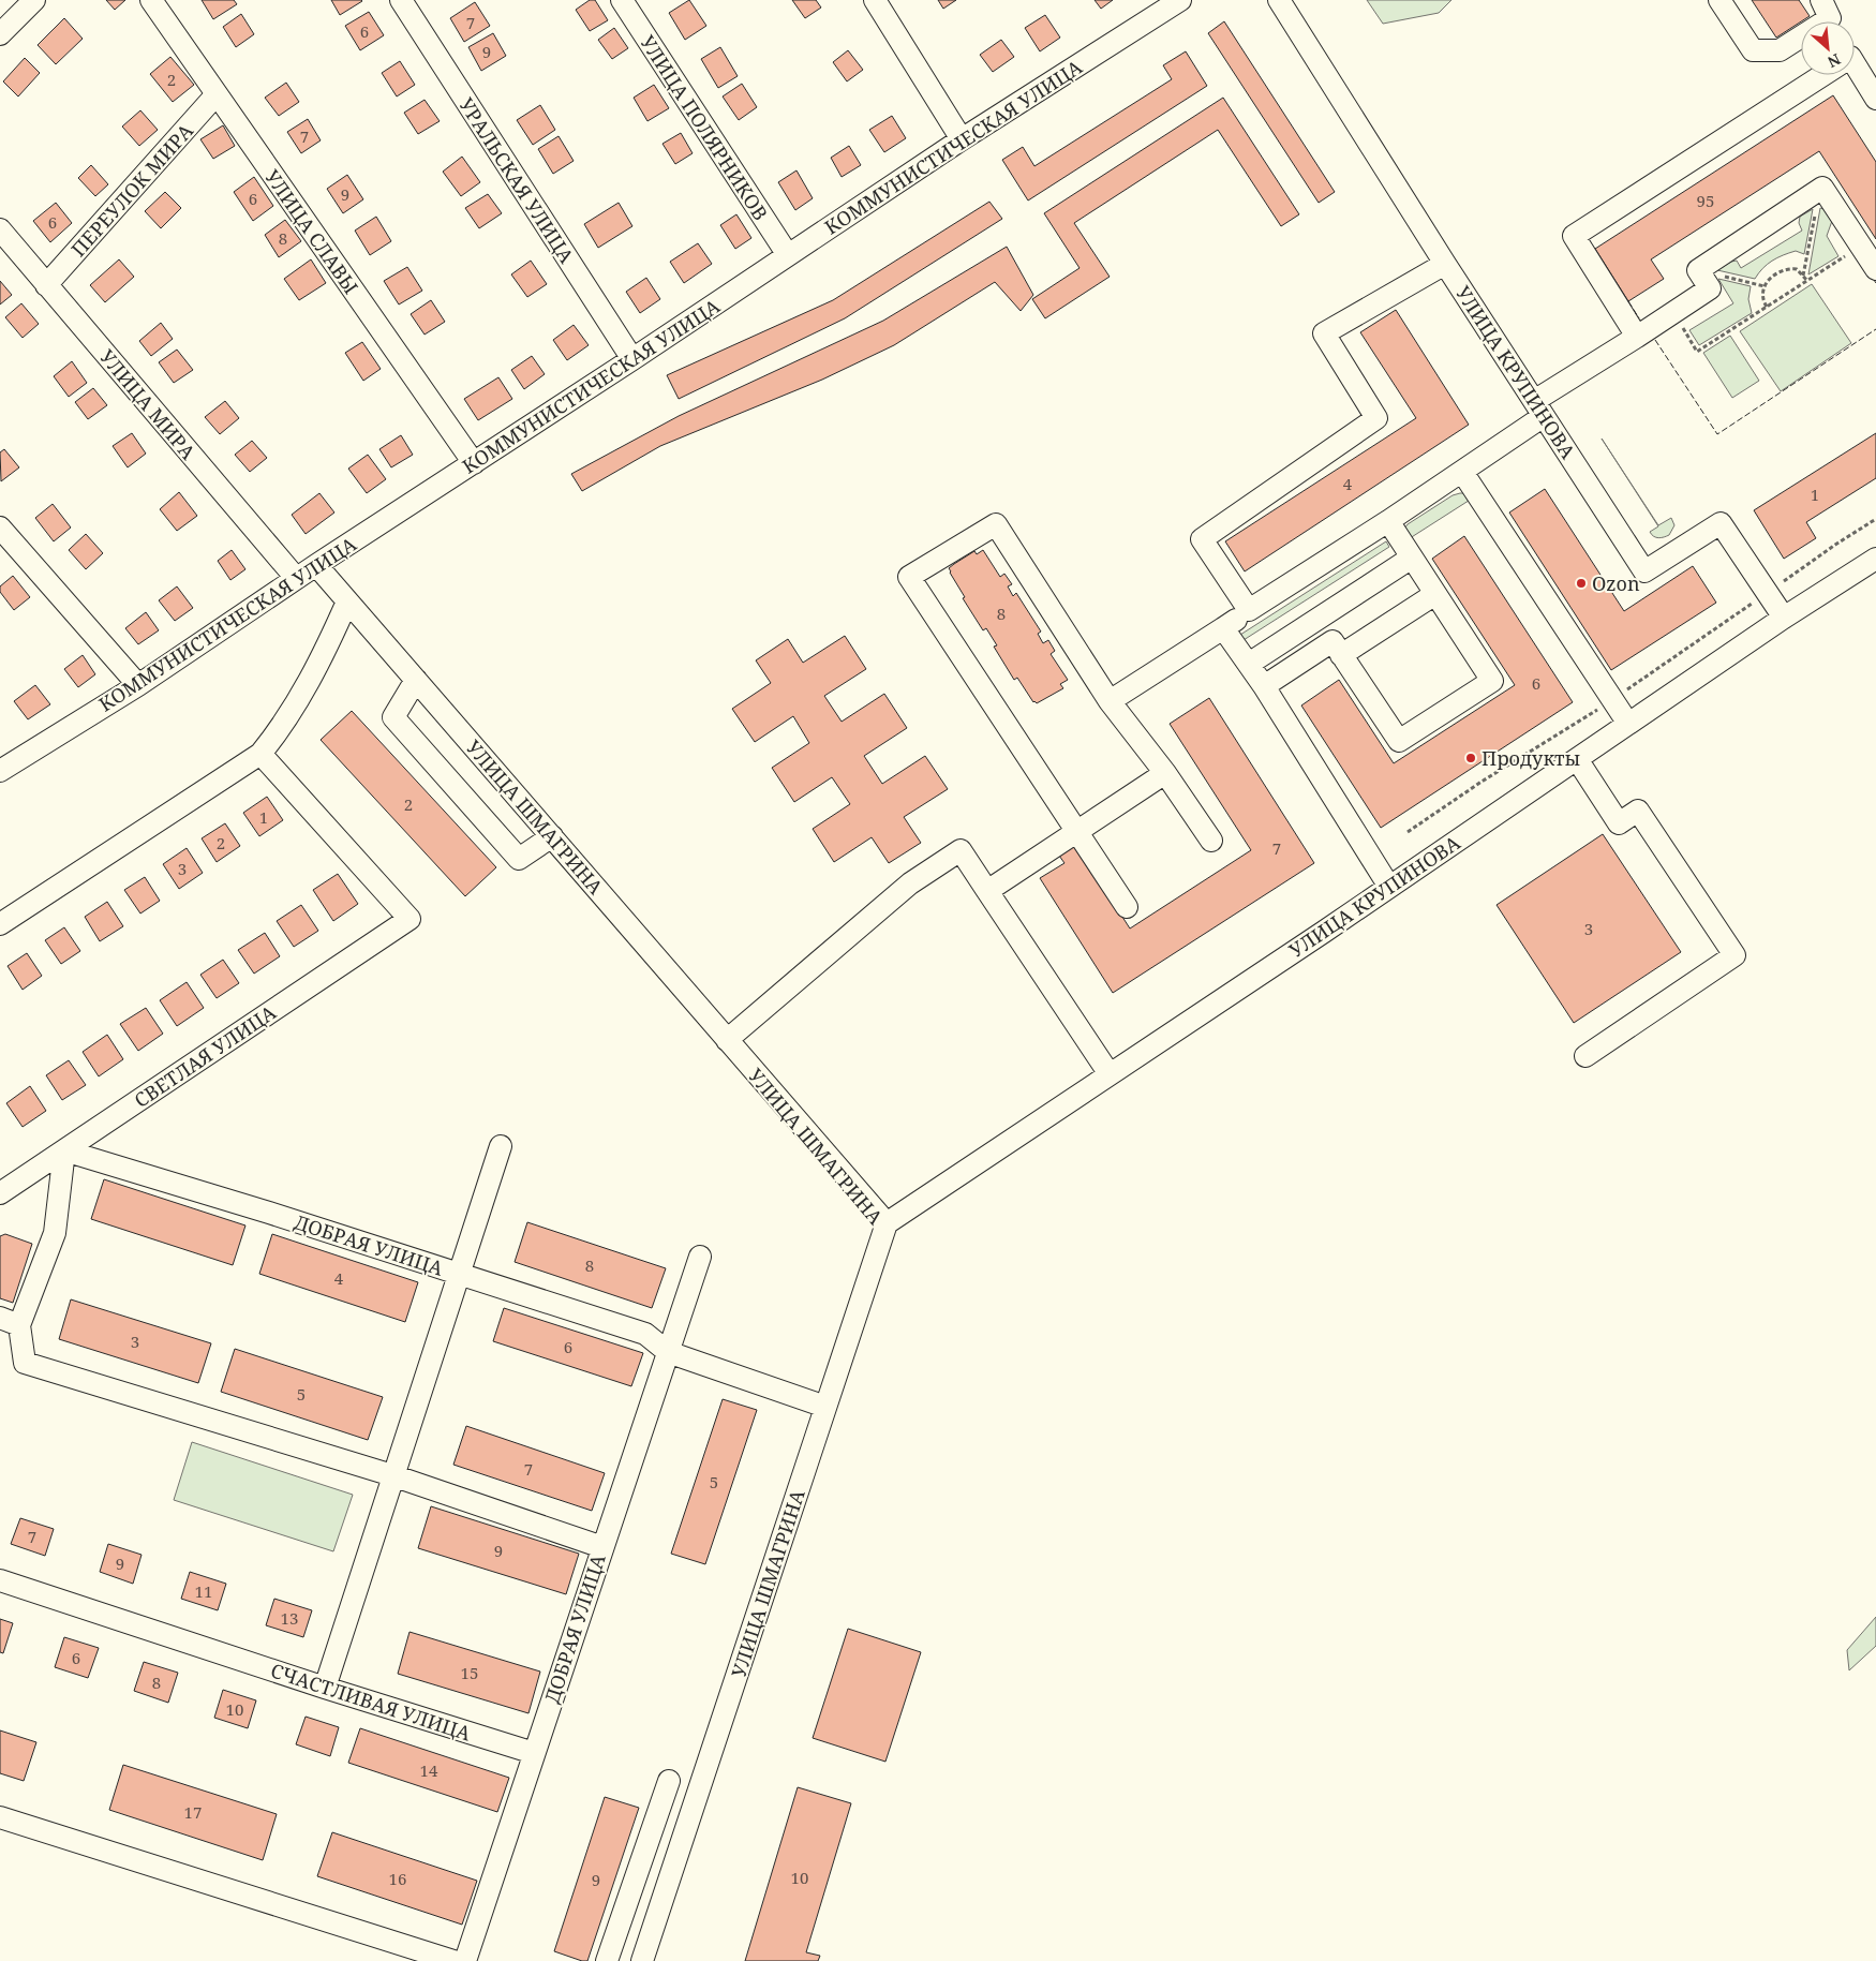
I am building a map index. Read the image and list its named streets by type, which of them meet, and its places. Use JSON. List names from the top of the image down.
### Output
{
  "streets": {
    "street": [
      "УЛИЦА ПОЛЯРНИКОВ",
      "КОММУНИСТИЧЕСКАЯ УЛИЦА",
      "УРАЛЬСКАЯ УЛИЦА",
      "ПЕРЕУЛОК МИРА",
      "УЛИЦА СЛАВЫ",
      "УЛИЦА КРУПИНОВА",
      "УЛИЦА МИРА",
      "УЛИЦА ШМАГРИНА",
      "СВЕТЛАЯ УЛИЦА",
      "ДОБРАЯ УЛИЦА",
      "СЧАСТЛИВАЯ УЛИЦА"
    ]
  },
  "crossings": [
    ["УЛИЦА ПОЛЯРНИКОВ", "КОММУНИСТИЧЕСКАЯ УЛИЦА"],
    ["КОММУНИСТИЧЕСКАЯ УЛИЦА", "УРАЛЬСКАЯ УЛИЦА"],
    ["КОММУНИСТИЧЕСКАЯ УЛИЦА", "УЛИЦА СЛАВЫ"],
    ["КОММУНИСТИЧЕСКАЯ УЛИЦА", "УЛИЦА МИРА"],
    ["КОММУНИСТИЧЕСКАЯ УЛИЦА", "УЛИЦА ШМАГРИНА"],
    ["ПЕРЕУЛОК МИРА", "УЛИЦА СЛАВЫ"],
    ["ПЕРЕУЛОК МИРА", "УЛИЦА МИРА"],
    ["УЛИЦА КРУПИНОВА", "УЛИЦА ШМАГРИНА"],
    ["УЛИЦА ШМАГРИНА", "ДОБРАЯ УЛИЦА"],
    ["СВЕТЛАЯ УЛИЦА", "ДОБРАЯ УЛИЦА"],
    ["ДОБРАЯ УЛИЦА", "СЧАСТЛИВАЯ УЛИЦА"]
  ],
  "places": ["Ozon", "Продукты"],
  "house_numbers": [
    "7",
    "6",
    "9",
    "2",
    "7",
    "9",
    "6",
    "95",
    "6",
    "8",
    "4",
    "1",
    "8",
    "6",
    "2",
    "1",
    "2",
    "7",
    "3",
    "3",
    "8",
    "4",
    "3",
    "6",
    "5",
    "7",
    "5",
    "7",
    "9",
    "9",
    "11",
    "13",
    "6",
    "15",
    "8",
    "10",
    "14",
    "17",
    "10",
    "16",
    "9"
  ],
  "north": "bottom right"
}
